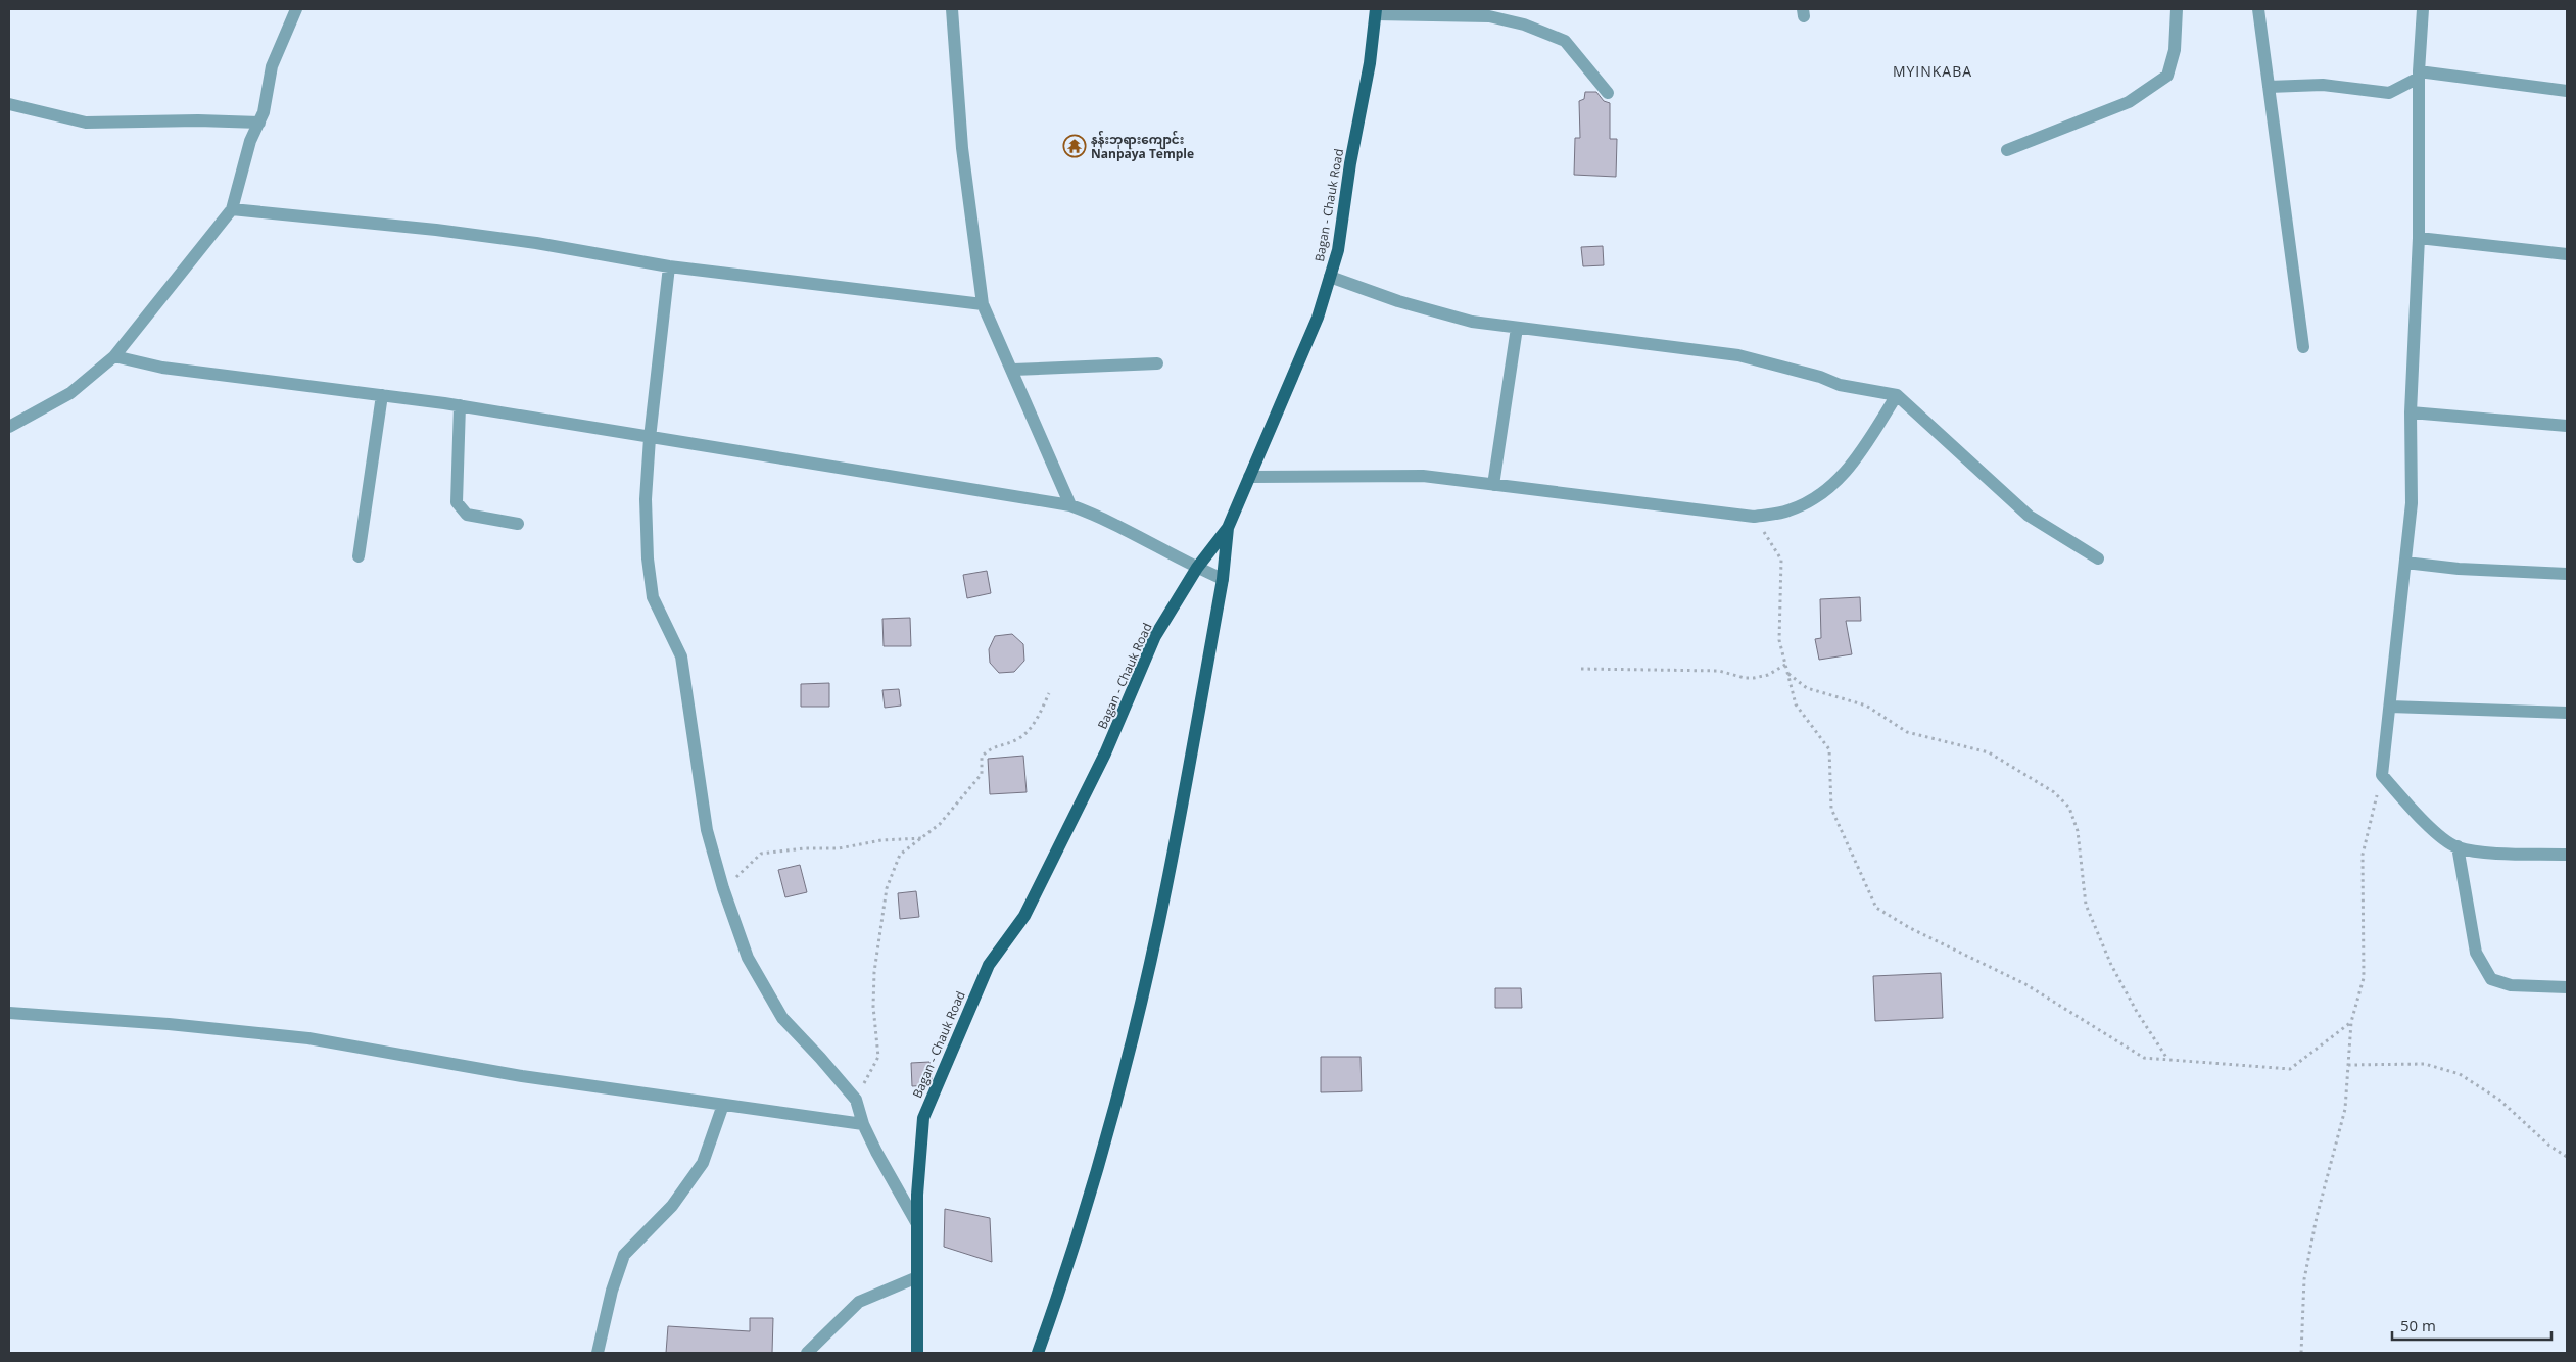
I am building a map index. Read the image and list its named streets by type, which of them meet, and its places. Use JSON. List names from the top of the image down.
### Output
{
  "streets": {
    "main road": ["Bagan - Chauk Road"]
  },
  "districts": ["MYINKABA"],
  "places": {
    "temple": ["နန်းဘုရားကျောင်း Nanpaya Temple"]
  },
  "scale_bar": "50 m"
}
